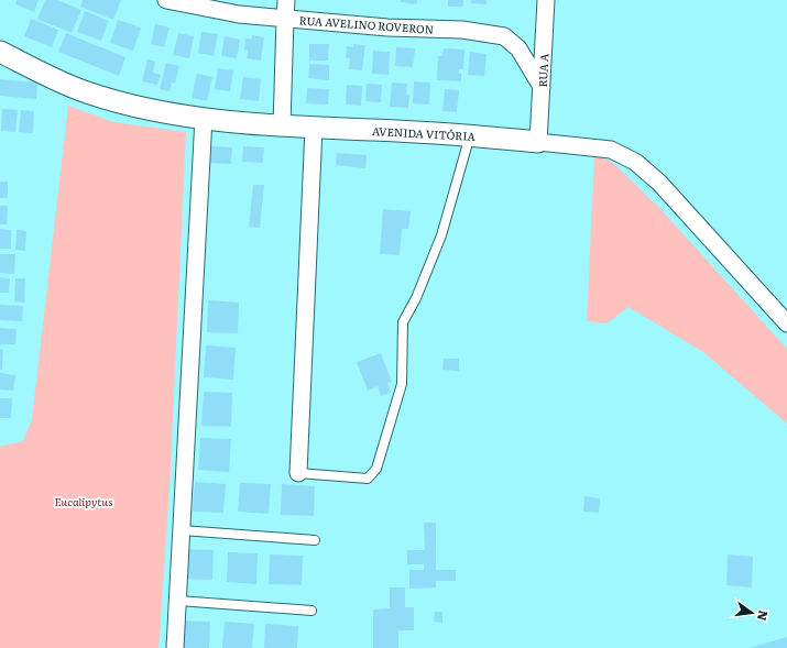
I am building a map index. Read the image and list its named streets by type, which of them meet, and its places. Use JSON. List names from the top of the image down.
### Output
{
  "streets": {
    "street": ["RUA AVELINO ROVERON", "RUA A", "AVENIDA VITÓRIA"]
  },
  "crossings": [
    ["RUA AVELINO ROVERON", "RUA A"],
    ["RUA A", "AVENIDA VITÓRIA"]
  ],
  "parks": ["Eucalipytus"],
  "north": "right"
}
